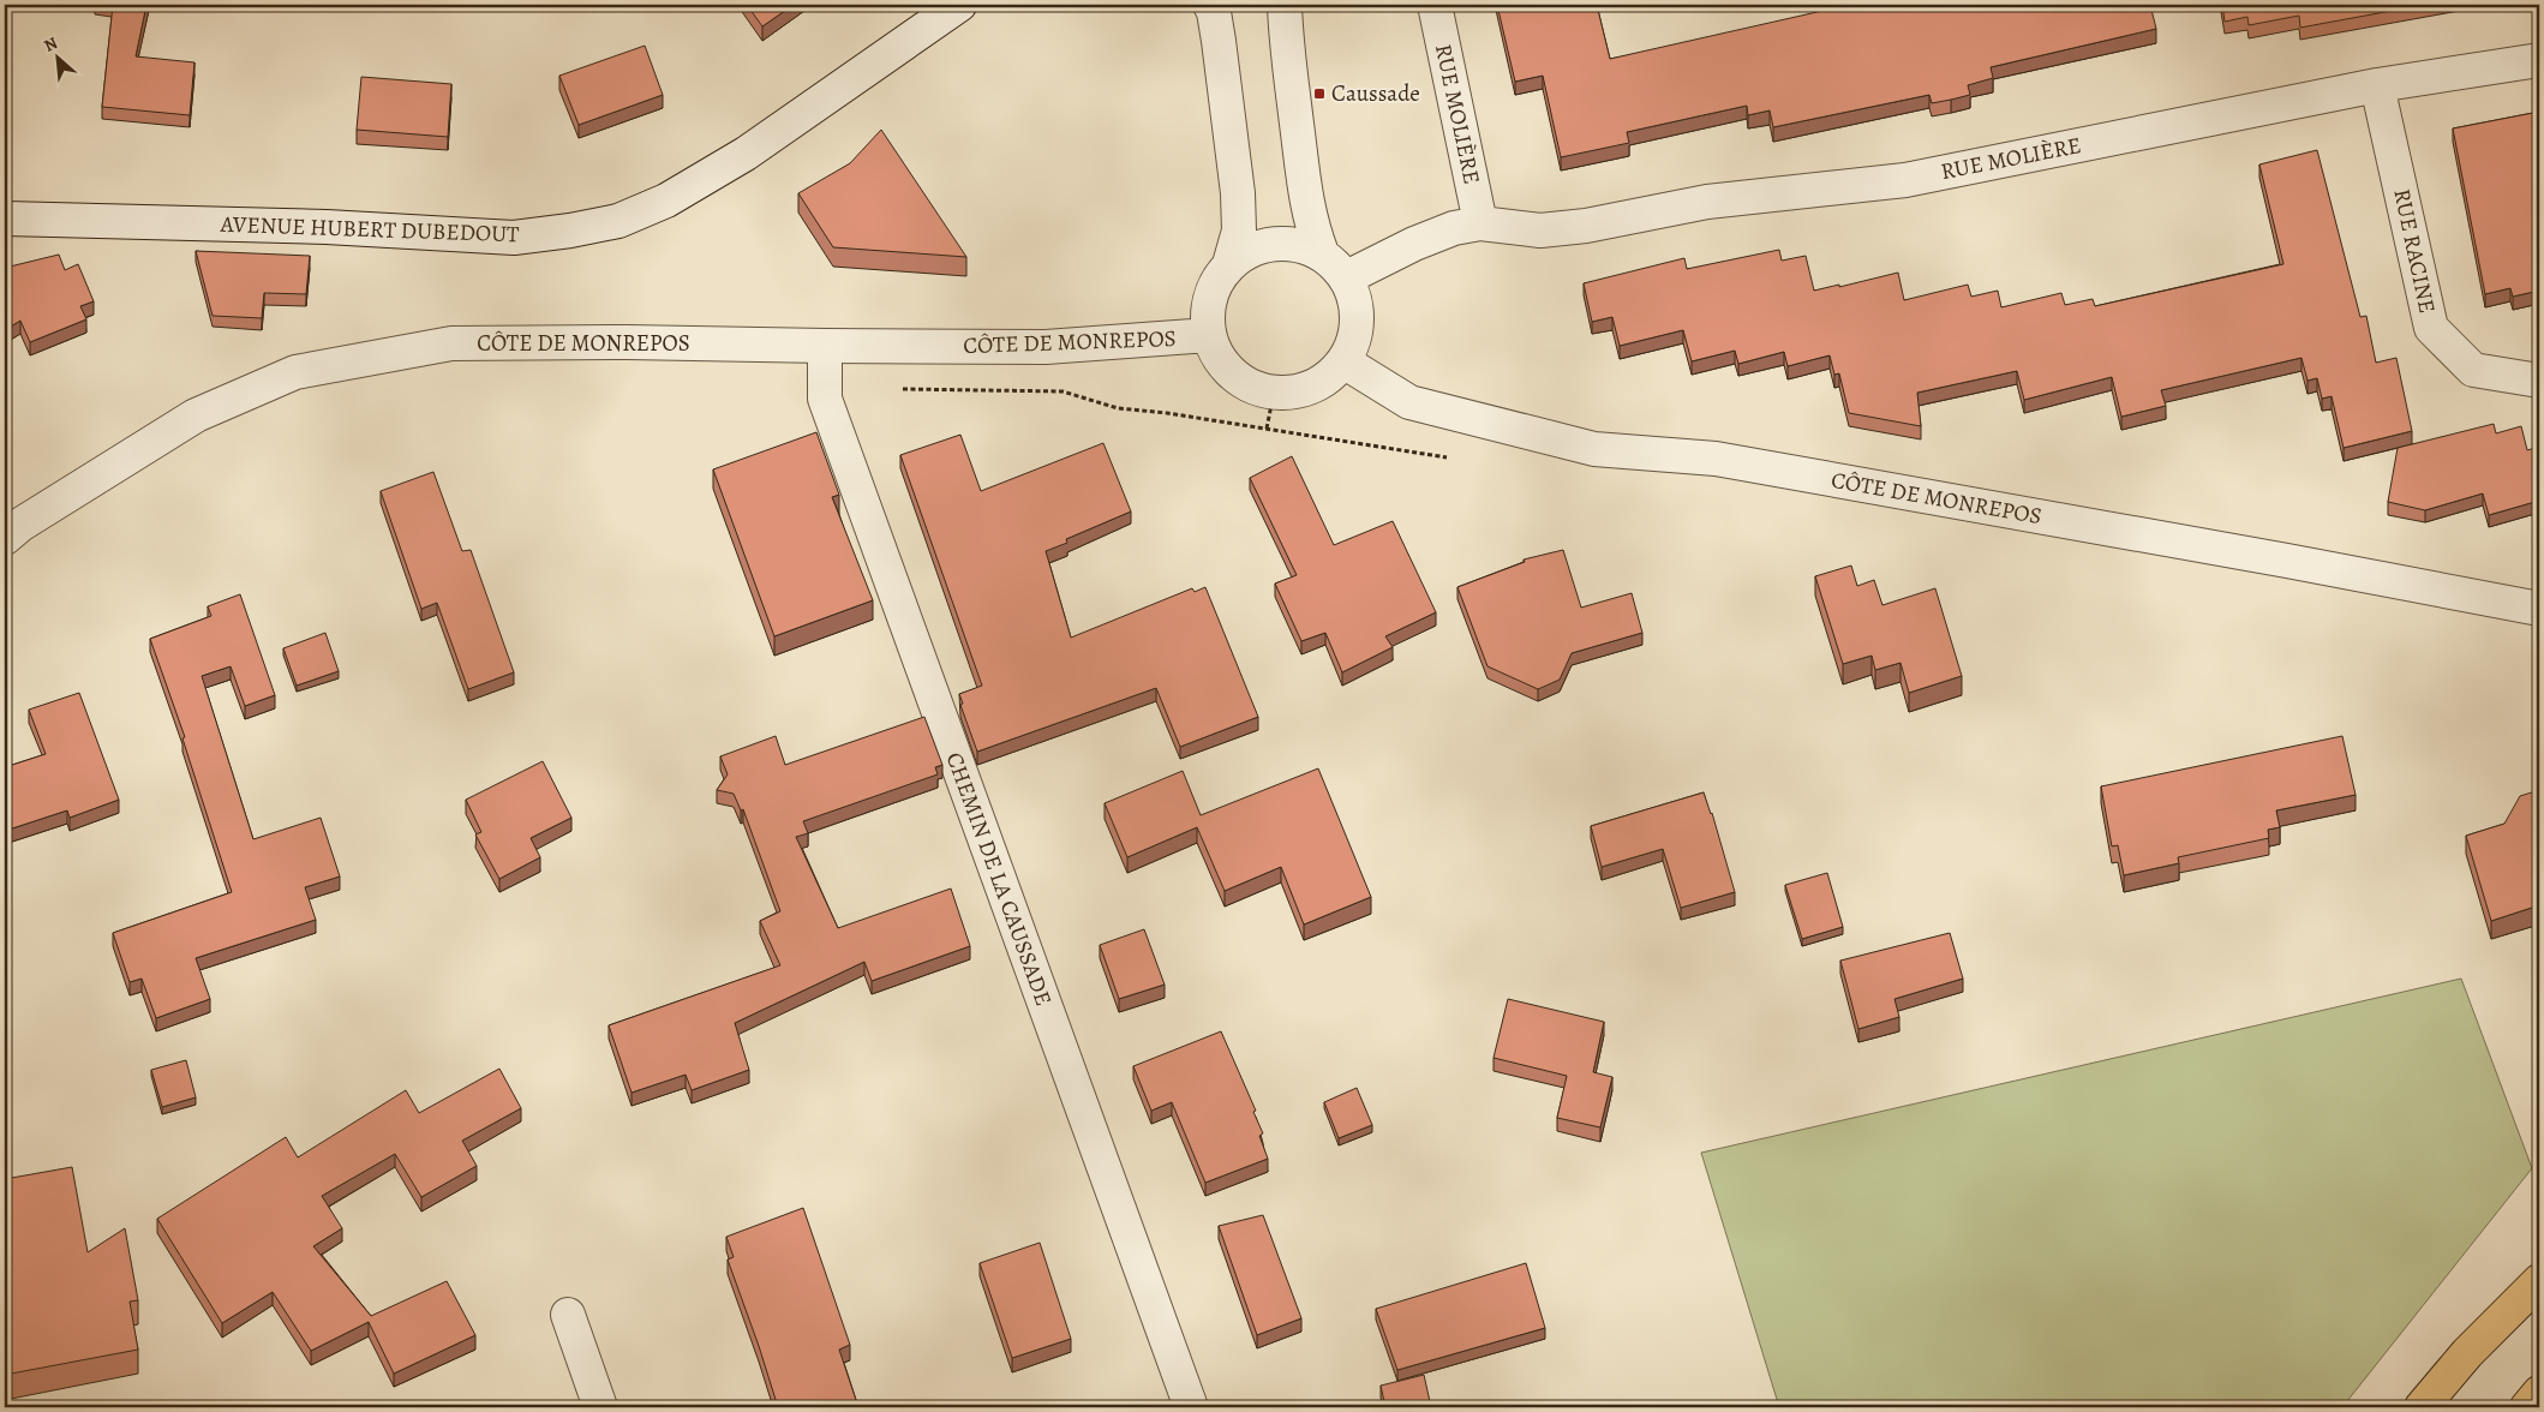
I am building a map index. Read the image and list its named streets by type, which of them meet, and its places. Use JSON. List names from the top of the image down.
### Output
{
  "streets": {
    "street": [
      "RUE MOLIÈRE",
      "AVENUE HUBERT DUBEDOUT",
      "RUE RACINE",
      "CÔTE DE MONREPOS",
      "CHEMIN DE LA CAUSSADE"
    ]
  },
  "crossings": [
    ["RUE MOLIÈRE", "RUE RACINE"],
    ["RUE MOLIÈRE", "CÔTE DE MONREPOS"],
    ["CÔTE DE MONREPOS", "CHEMIN DE LA CAUSSADE"]
  ],
  "places": {
    "transit": ["Caussade"]
  },
  "north": "top left"
}
